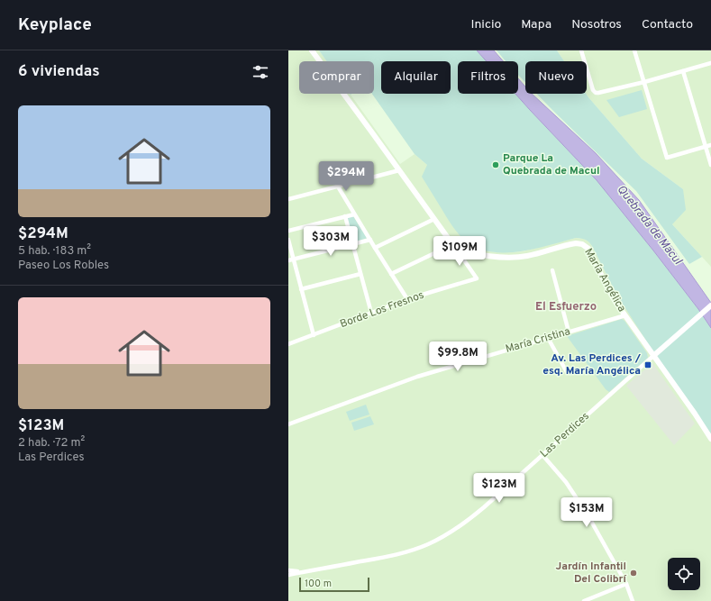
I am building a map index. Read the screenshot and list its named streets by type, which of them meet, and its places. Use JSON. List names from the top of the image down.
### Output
{
  "streets": {
    "street": [
      "María Angélica",
      "Borde Los Fresnos",
      "María Cristina",
      "Las Perdices"
    ]
  },
  "crossings": [
    ["María Angélica", "Borde Los Fresnos"],
    ["María Angélica", "María Cristina"],
    ["María Angélica", "Las Perdices"]
  ],
  "districts": ["El Esfuerzo"],
  "water": ["Quebrada de Macul"],
  "places": {
    "other": ["Parque La Quebrada de Macul", "Jardín Infantil Del Colibrí"],
    "transit": ["Av. Las Perdices / esq. María Angélica"]
  },
  "scale_bar": "100 m",
  "page": {
    "header": "Keyplace",
    "nav": [
      "Inicio",
      "Mapa",
      "Nosotros",
      "Contacto"
    ],
    "heading": "6 viviendas",
    "chip": [
      "Comprar",
      "Alquilar",
      "Filtros",
      "Nuevo"
    ],
    "list": [
      {
        "name": "$294M",
        "note": "5 hab. · 183 m² · Paseo Los Robles"
      },
      {
        "name": "$123M",
        "note": "2 hab. · 72 m² · Las Perdices"
      }
    ],
    "price": [
      "$294M",
      "$303M",
      "$109M",
      "$99.8M",
      "$123M",
      "$153M"
    ],
    "scale": "100 m"
  }
}
